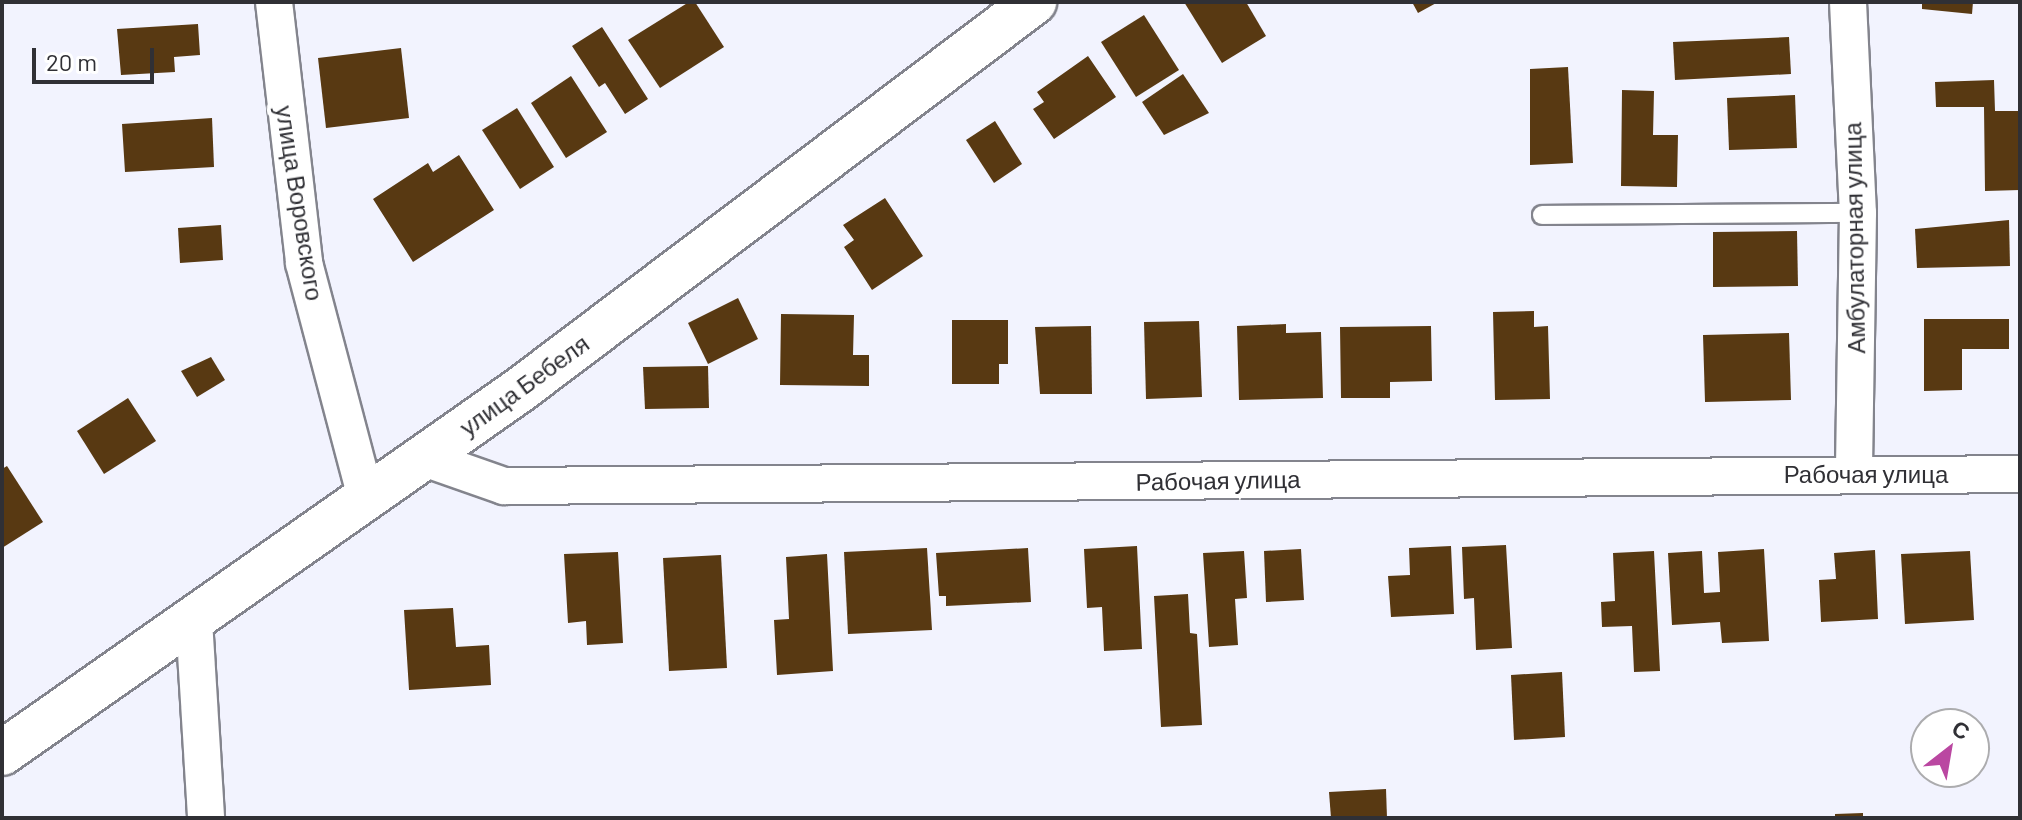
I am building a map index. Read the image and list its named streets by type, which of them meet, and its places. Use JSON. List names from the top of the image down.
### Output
{
  "streets": {
    "street": [
      "улица Воровского",
      "Амбулаторная улица",
      "улица Бебеля",
      "Рабочая улица"
    ]
  },
  "crossings": [
    ["улица Воровского", "улица Бебеля"],
    ["Амбулаторная улица", "Рабочая улица"],
    ["улица Бебеля", "Рабочая улица"]
  ],
  "scale_bar": "20 m",
  "north": "top right"
}
